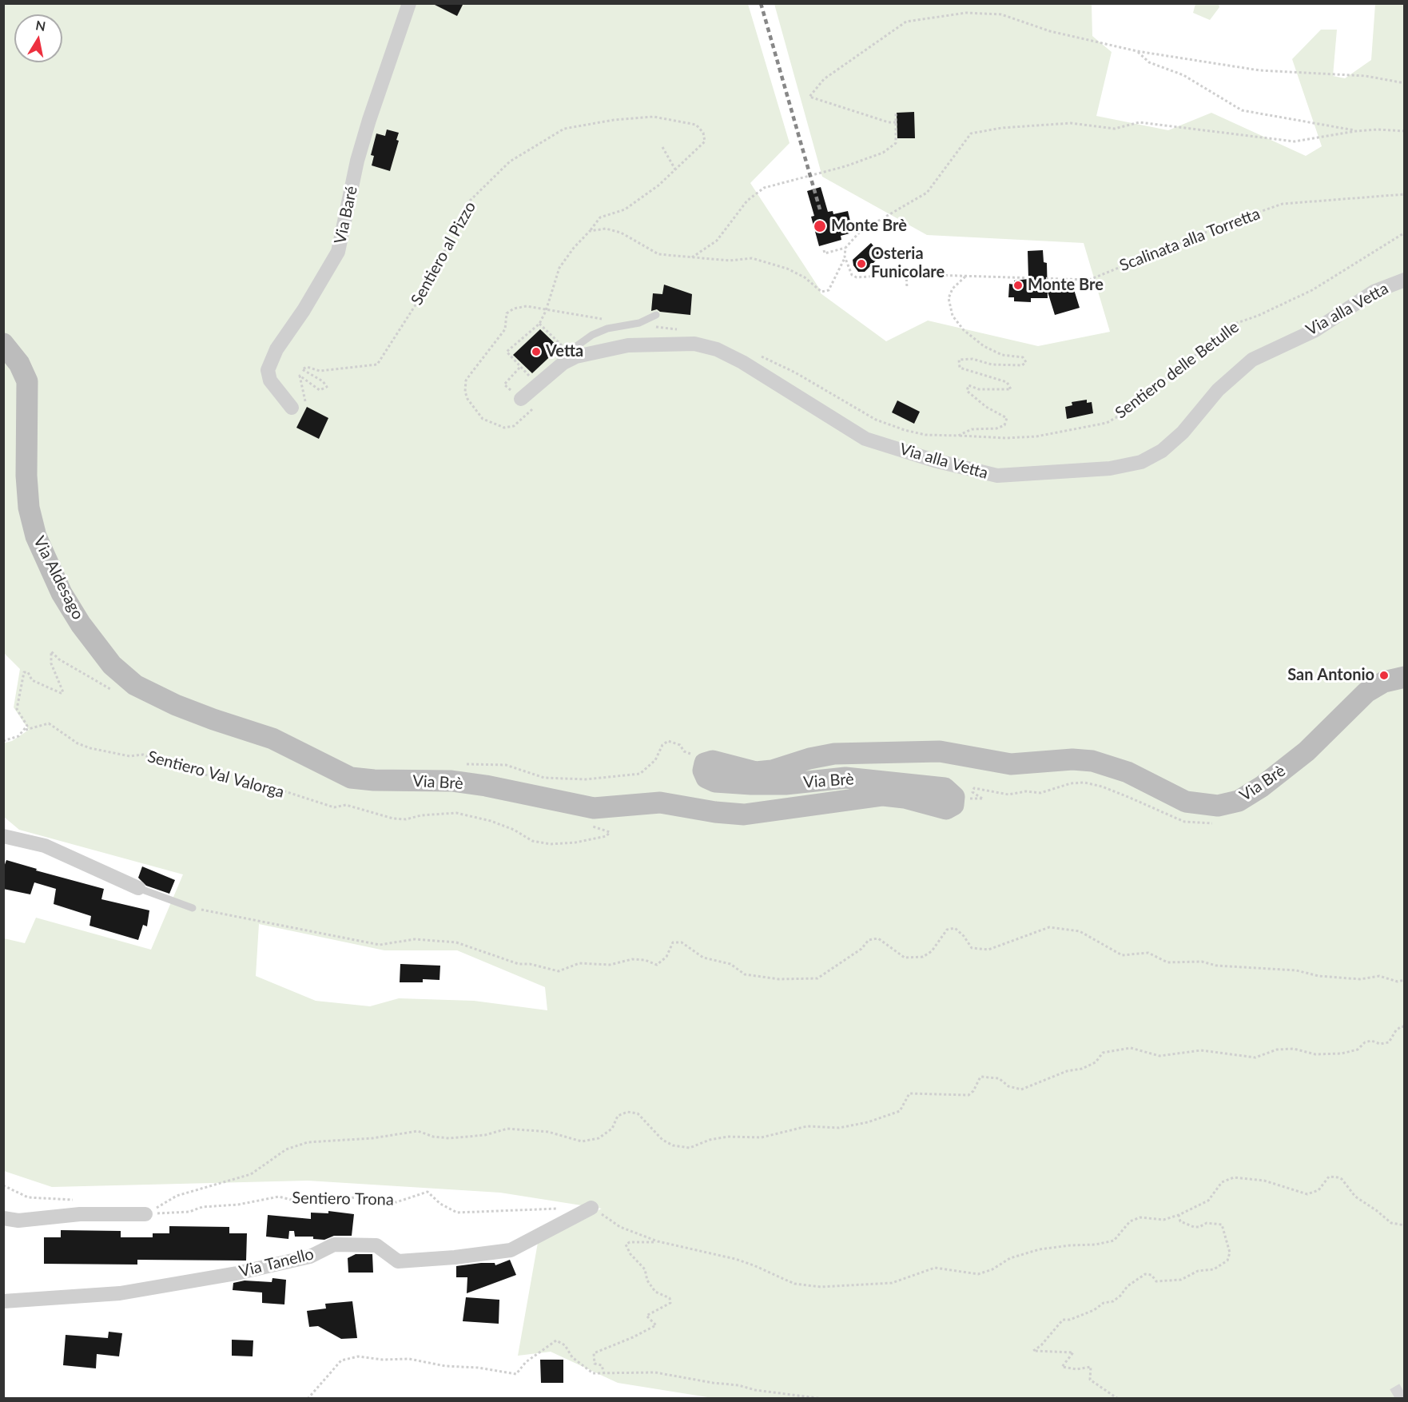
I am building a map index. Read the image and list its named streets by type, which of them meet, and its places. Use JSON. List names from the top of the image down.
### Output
{
  "streets": {
    "street": [
      "Via Baré",
      "Via alla Vetta",
      "Via Aldesago",
      "Via Brè",
      "Via Tanello"
    ],
    "path": [
      "Scalinata alla Torretta",
      "Sentiero al Pizzo",
      "Sentiero delle Betulle",
      "Sentiero Val Valorga",
      "Sentiero Trona"
    ]
  },
  "crossings": [
    ["Via Baré", "Sentiero al Pizzo"],
    ["Via Aldesago", "Via Brè"]
  ],
  "places": [
    "Monte Brè",
    "Osteria Funicolare",
    "Monte Bre",
    "Vetta",
    "San Antonio"
  ],
  "north": "top"
}
